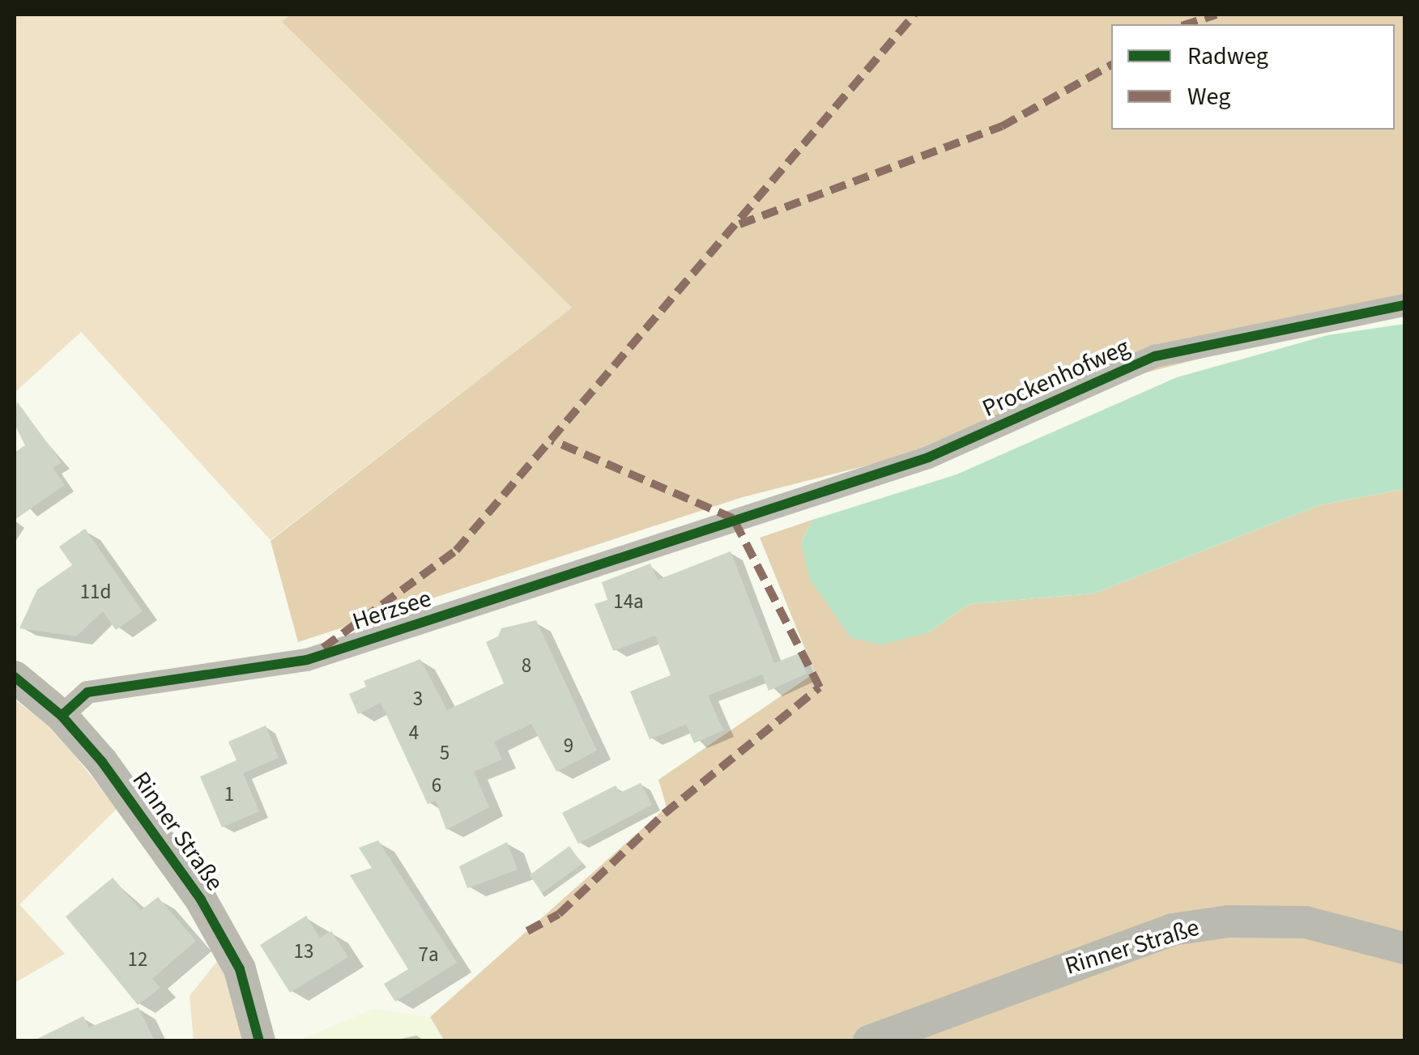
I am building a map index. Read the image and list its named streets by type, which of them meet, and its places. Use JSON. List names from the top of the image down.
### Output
{
  "streets": {
    "main road": ["Rinner Straße"],
    "street": ["Prockenhofweg", "Herzsee"]
  },
  "crossings": [
    ["Prockenhofweg", "Herzsee"],
    ["Herzsee", "Rinner Straße"]
  ],
  "house_numbers": [
    "11d",
    "14a",
    "8",
    "3",
    "4",
    "9",
    "5",
    "6",
    "1",
    "13",
    "7a",
    "12"
  ],
  "legend": ["Radweg", "Weg"]
}
